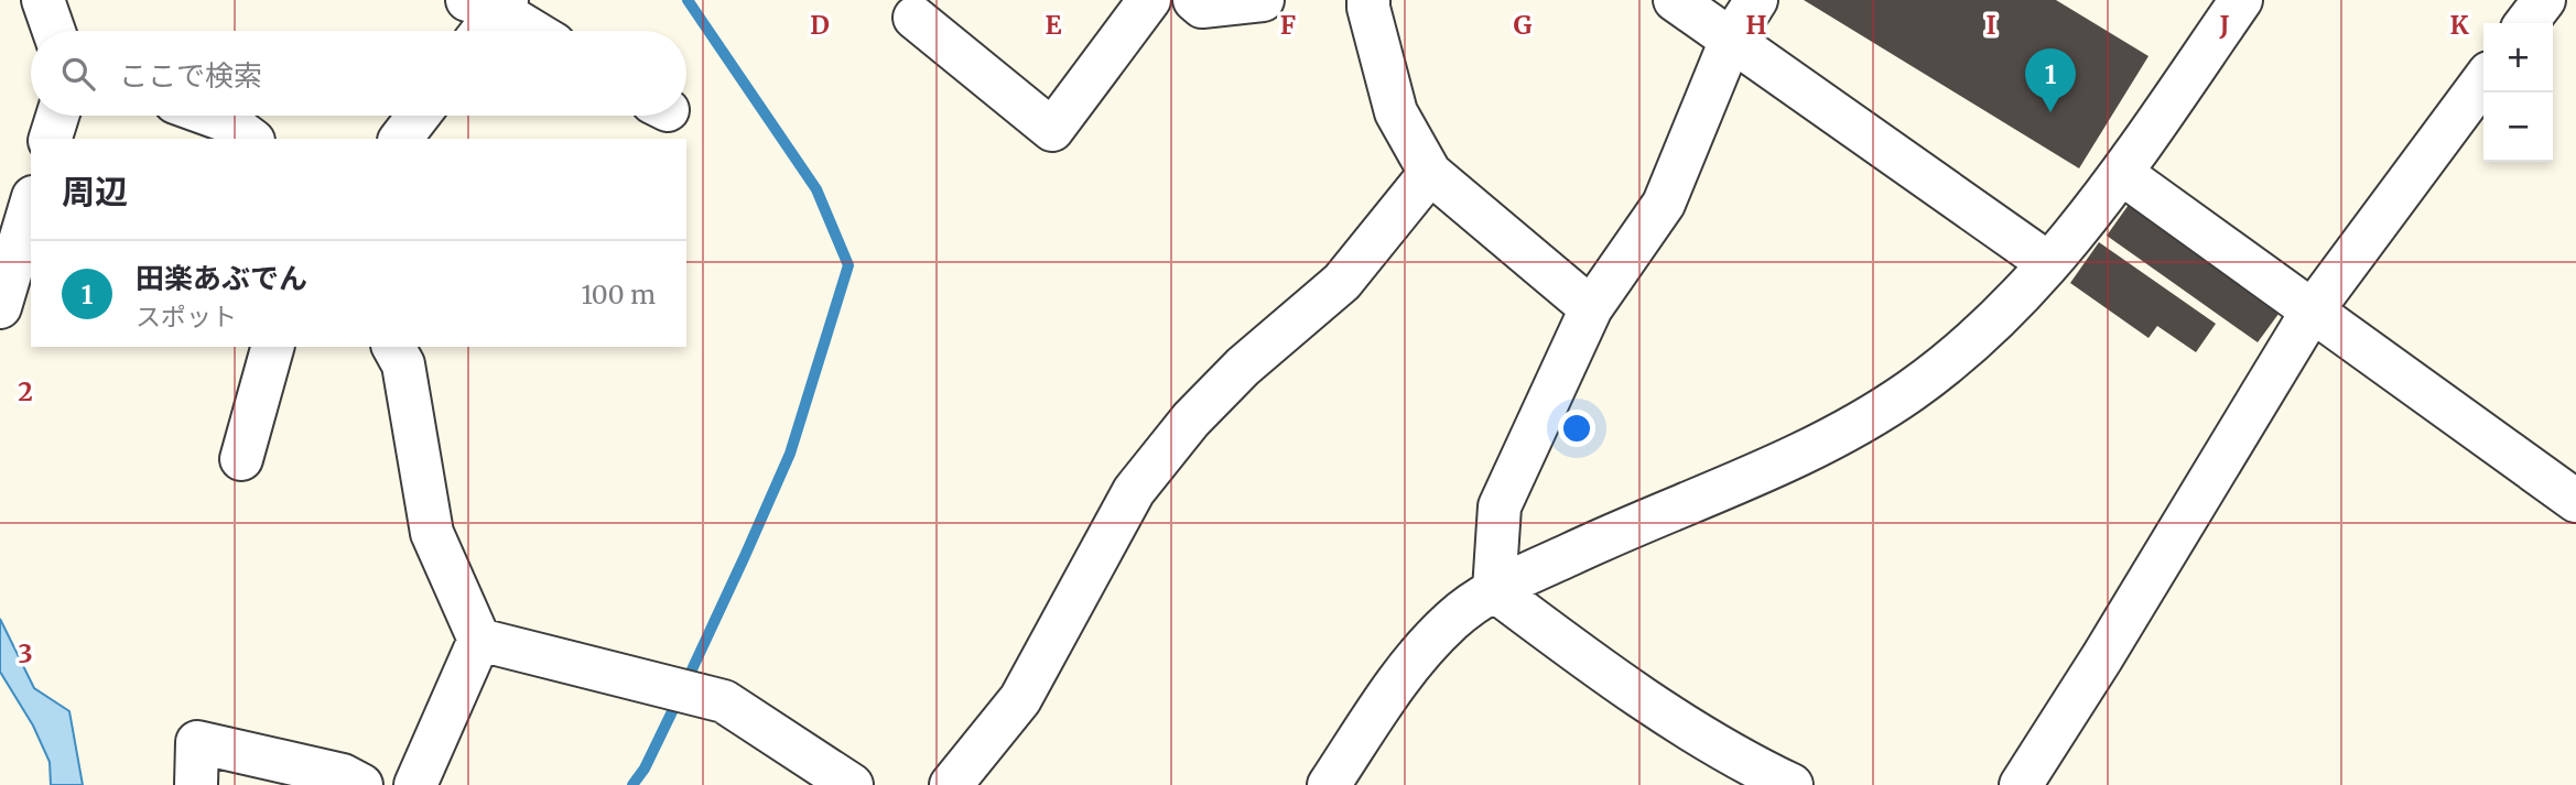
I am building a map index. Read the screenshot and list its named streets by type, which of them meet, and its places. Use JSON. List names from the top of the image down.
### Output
{
  "page": {
    "map_buttons": ["+", "−"],
    "search": "ここで検索",
    "pins": "1",
    "heading": "周辺",
    "list": [
      {
        "mark": "1",
        "name": "田楽あぶでん",
        "note": "スポット",
        "value": "100 m"
      }
    ]
  },
  "grid": {
    "columns": [
      "D",
      "E",
      "F",
      "G",
      "H",
      "I",
      "J",
      "K"
    ],
    "rows": ["2", "3"]
  }
}
